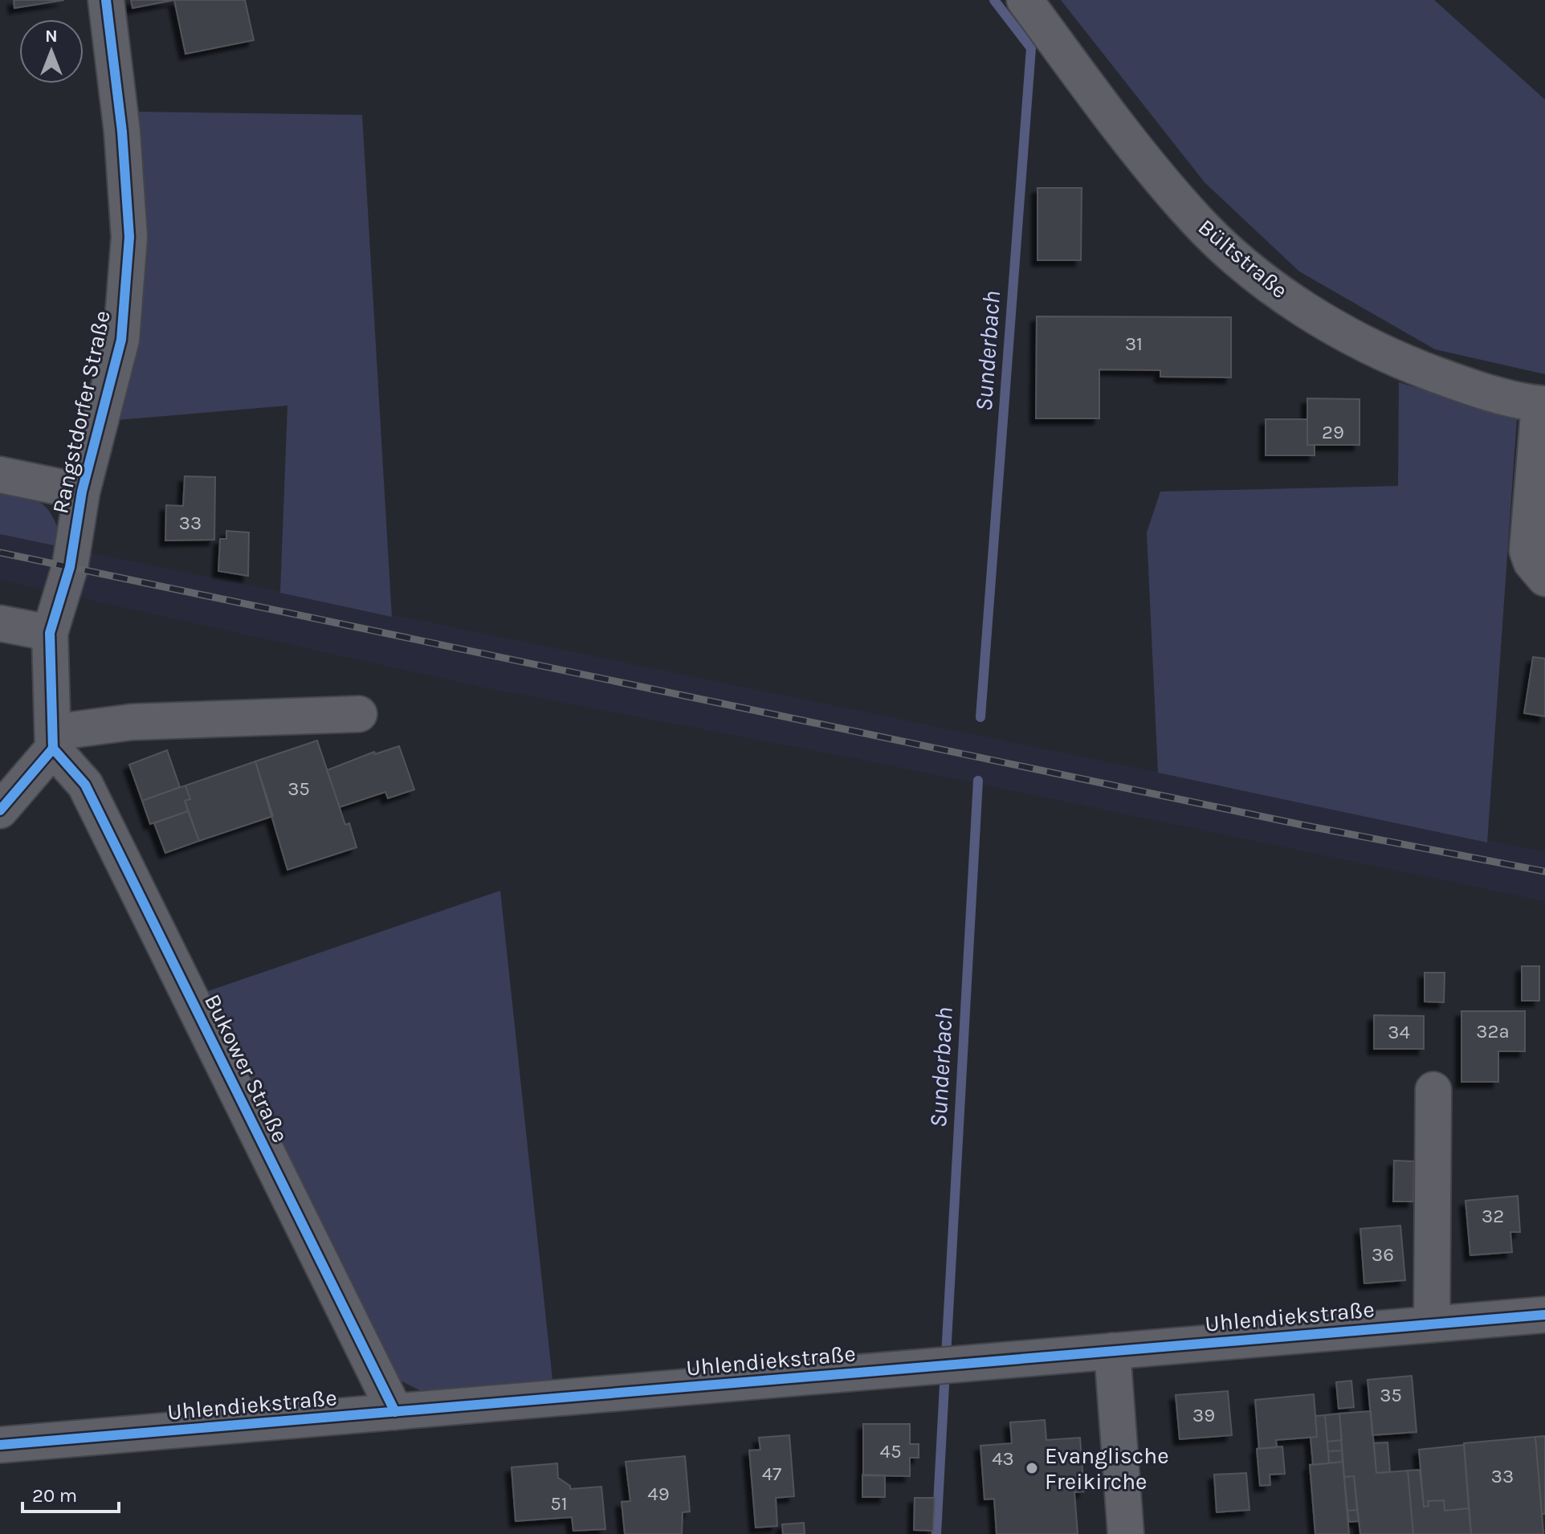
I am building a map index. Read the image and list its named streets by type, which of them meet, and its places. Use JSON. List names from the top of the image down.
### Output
{
  "streets": {
    "street": [
      "Bültstraße",
      "Rangstdorfer Straße",
      "Bukower Straße",
      "Uhlendiekstraße"
    ]
  },
  "crossings": [
    ["Rangstdorfer Straße", "Bukower Straße"],
    ["Bukower Straße", "Uhlendiekstraße"]
  ],
  "water": ["Sunderbach"],
  "places": ["Evanglische Freikirche"],
  "house_numbers": [
    "31",
    "29",
    "33",
    "35",
    "32a",
    "34",
    "32",
    "36",
    "35",
    "39",
    "45",
    "43",
    "47",
    "33",
    "49",
    "51"
  ],
  "scale_bar": "20 m",
  "north": "top"
}
